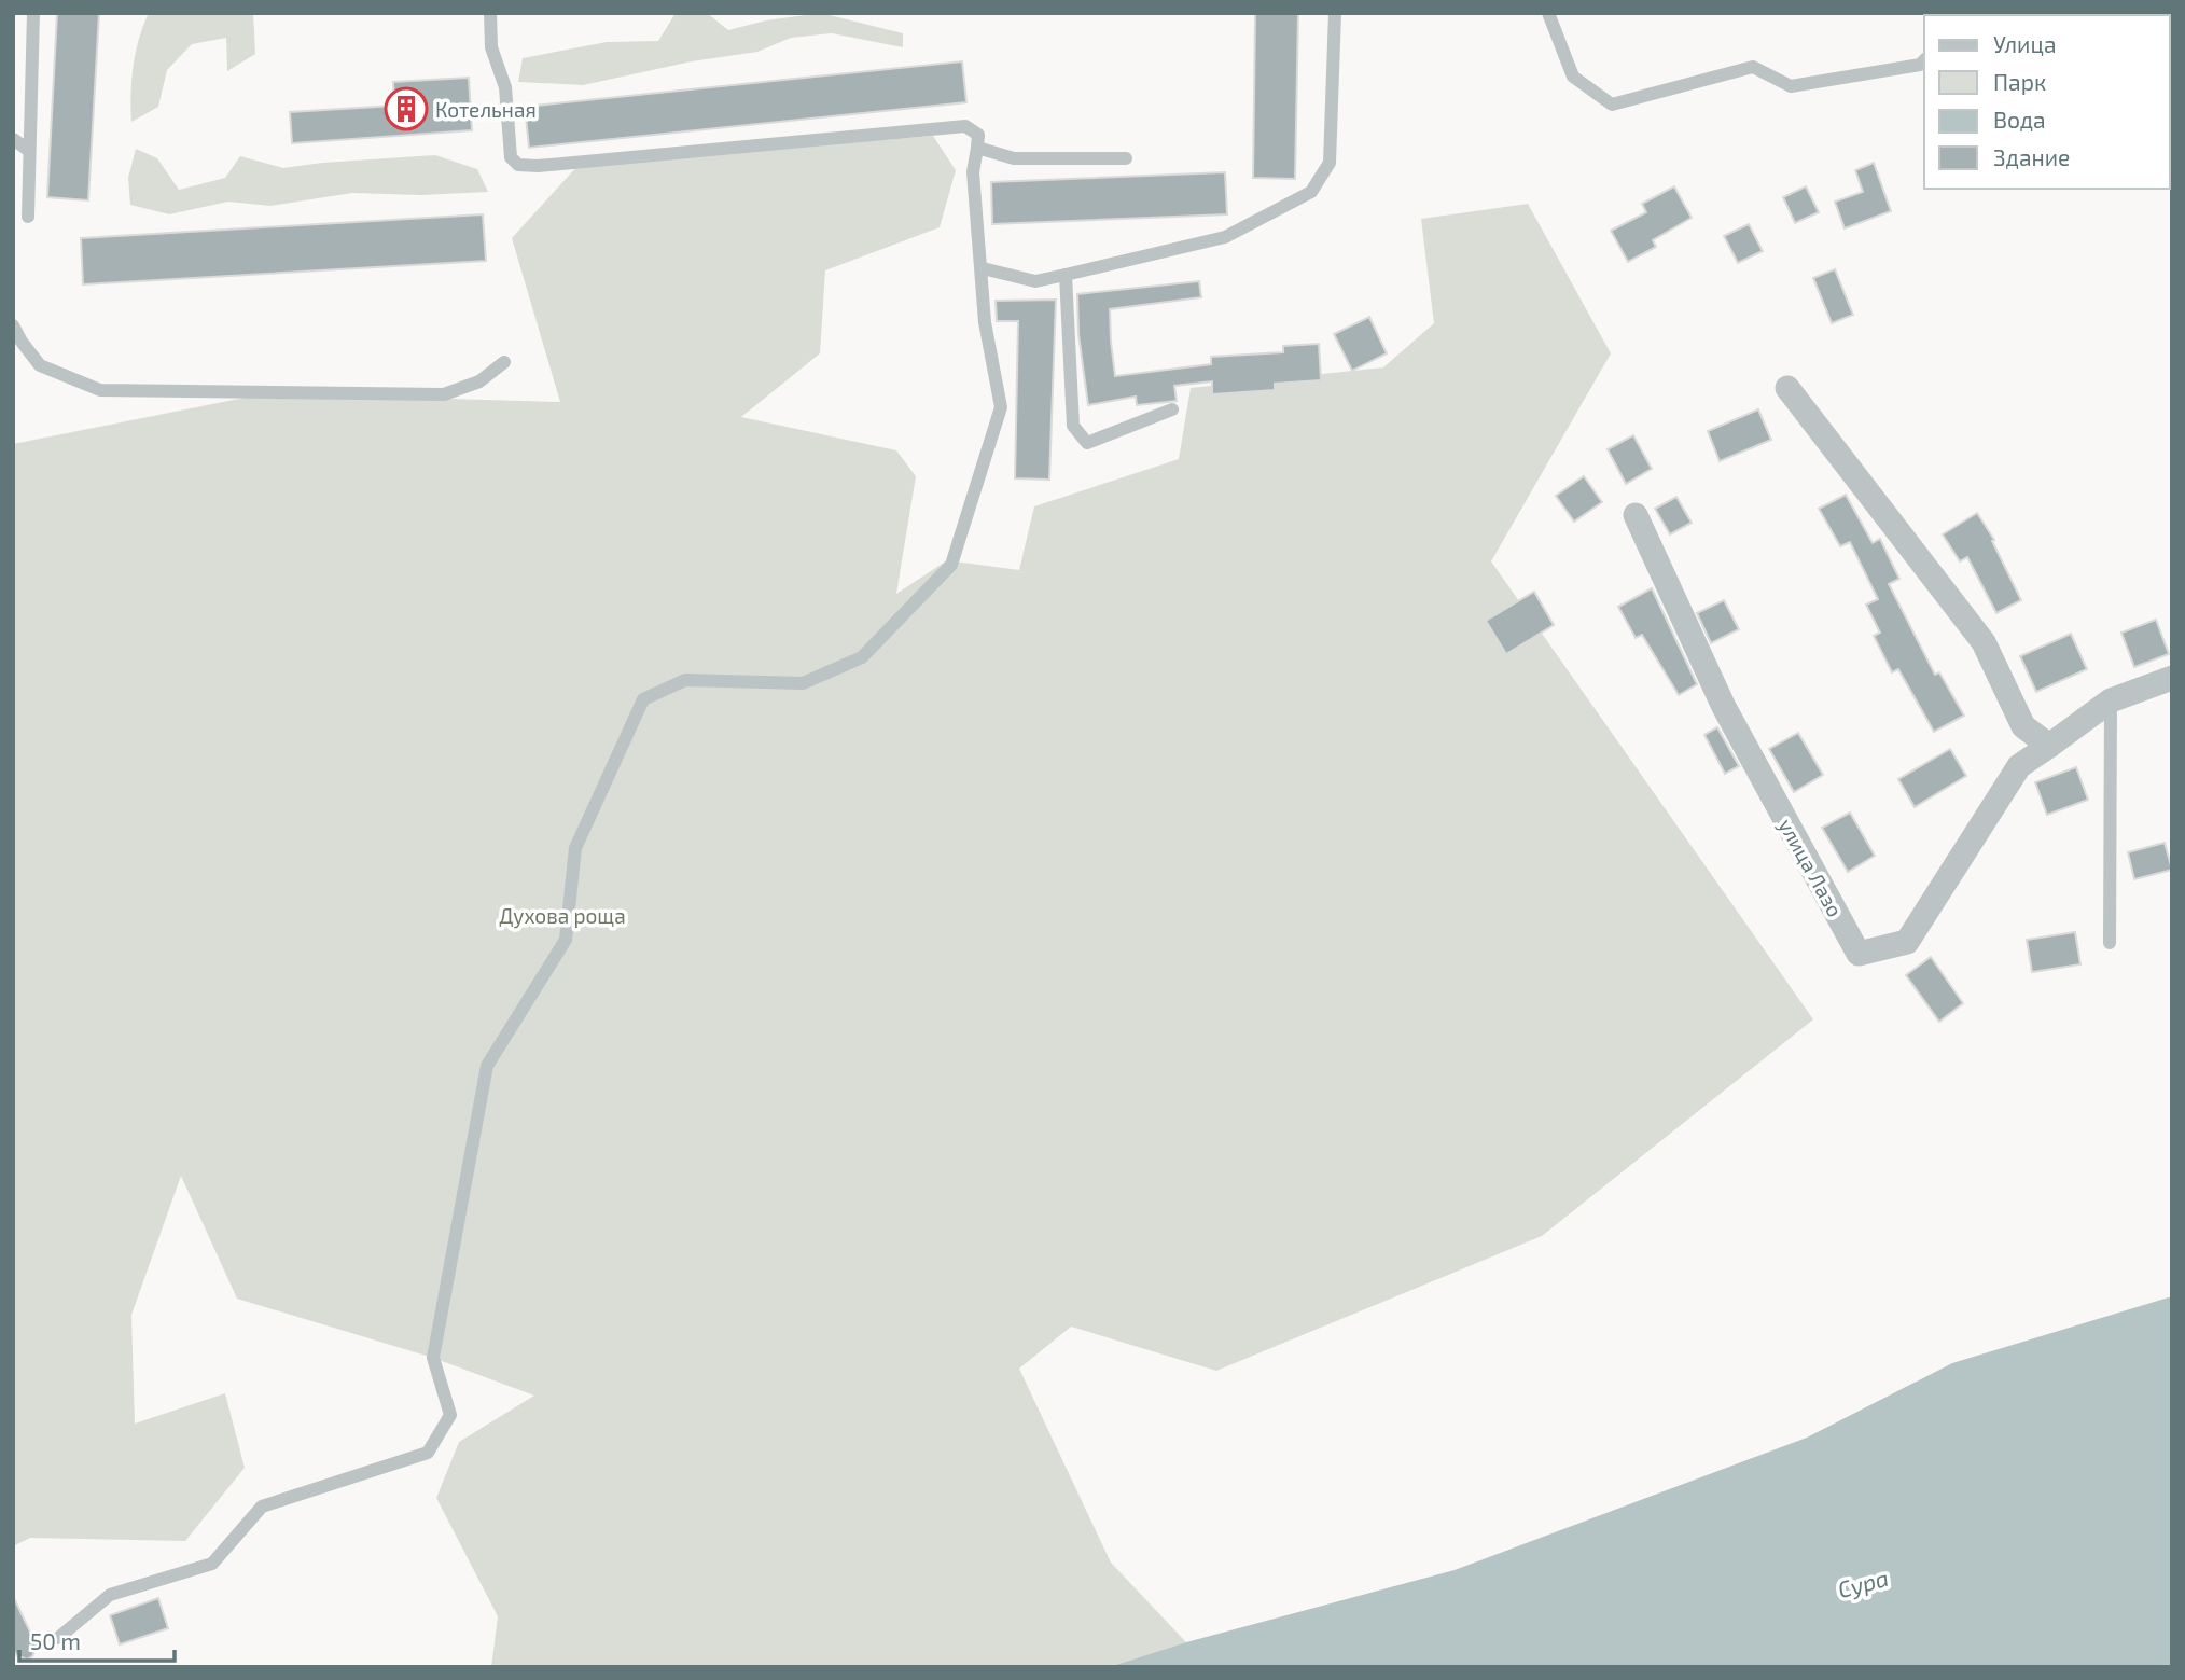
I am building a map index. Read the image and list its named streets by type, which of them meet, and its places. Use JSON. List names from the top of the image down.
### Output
{
  "streets": {
    "street": ["улица Лазо"]
  },
  "water": ["Сура"],
  "parks": ["Духова роща"],
  "places": {
    "building": ["Котельная"]
  },
  "legend": [
    "Улица",
    "Парк",
    "Вода",
    "Здание"
  ],
  "scale_bar": "50 m"
}
